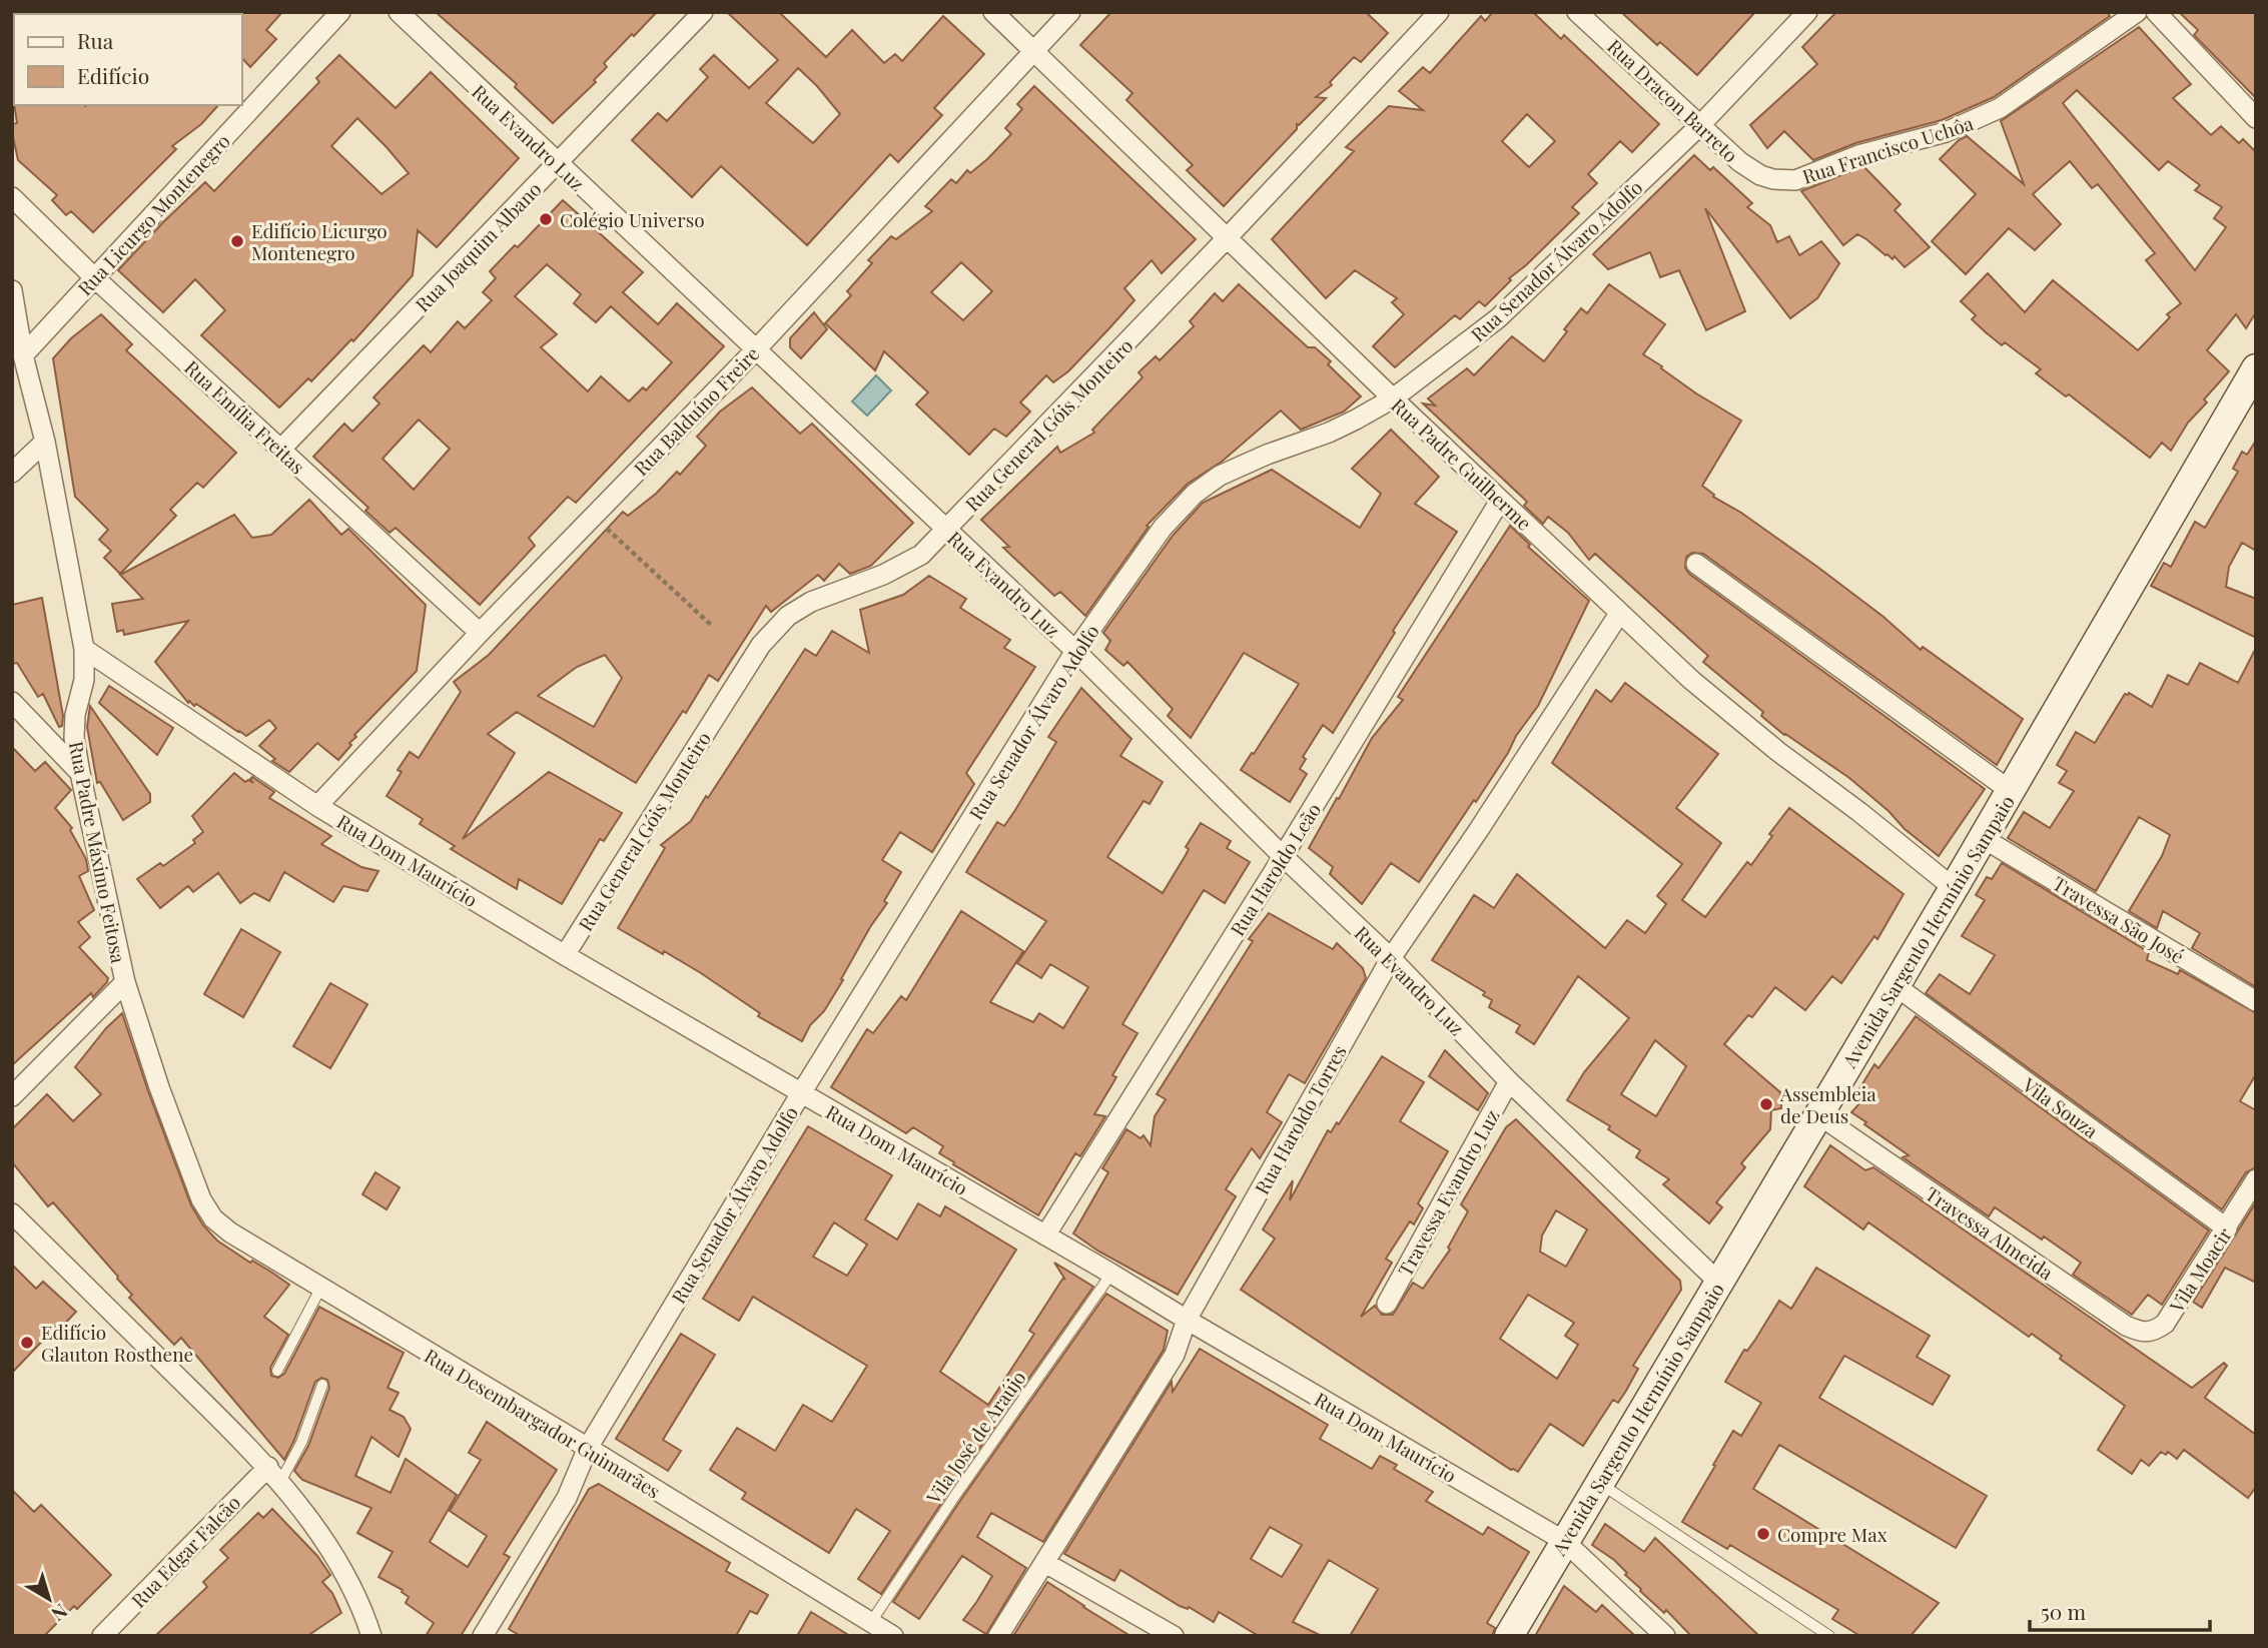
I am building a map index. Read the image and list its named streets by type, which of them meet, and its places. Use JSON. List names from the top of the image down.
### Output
{
  "streets": {
    "main road": ["Avenida Sargento Hermínio Sampaio"],
    "street": [
      "Rua Dracon Barreto",
      "Rua Evandro Luz",
      "Rua Francisco Uchôa",
      "Rua Licurgo Montenegro",
      "Rua Joaquim Albano",
      "Rua Senador Álvaro Adolfo",
      "Rua Balduíno Freire",
      "Rua Emília Freitas",
      "Rua General Góis Monteiro",
      "Rua Padre Guilherme",
      "Rua Padre Máximo Feitosa",
      "Rua Dom Maurício",
      "Rua Haroldo Leão",
      "Travessa São José",
      "Vila Souza",
      "Rua Haroldo Torres",
      "Travessa Evandro Luz",
      "Travessa Almeida",
      "Vila Moacir",
      "Rua Desembargador Guimarães",
      "Rua Edgar Falcão"
    ],
    "lane": ["Vila José de Araújo"]
  },
  "crossings": [
    ["Rua Dracon Barreto", "Rua Francisco Uchôa"],
    ["Rua Dracon Barreto", "Rua Senador Álvaro Adolfo"],
    ["Rua Evandro Luz", "Rua Joaquim Albano"],
    ["Rua Evandro Luz", "Rua Senador Álvaro Adolfo"],
    ["Rua Evandro Luz", "Rua Balduíno Freire"],
    ["Rua Evandro Luz", "Rua General Góis Monteiro"],
    ["Rua Evandro Luz", "Rua Haroldo Leão"],
    ["Rua Evandro Luz", "Avenida Sargento Hermínio Sampaio"],
    ["Rua Evandro Luz", "Rua Haroldo Torres"],
    ["Rua Evandro Luz", "Travessa Evandro Luz"],
    ["Rua Licurgo Montenegro", "Rua Emília Freitas"],
    ["Rua Licurgo Montenegro", "Rua Padre Máximo Feitosa"],
    ["Rua Joaquim Albano", "Rua Emília Freitas"],
    ["Rua Senador Álvaro Adolfo", "Rua Padre Guilherme"],
    ["Rua Senador Álvaro Adolfo", "Rua Dom Maurício"],
    ["Rua Senador Álvaro Adolfo", "Rua Desembargador Guimarães"],
    ["Rua Balduíno Freire", "Rua Emília Freitas"],
    ["Rua Balduíno Freire", "Rua Padre Guilherme"],
    ["Rua Balduíno Freire", "Rua Dom Maurício"],
    ["Rua General Góis Monteiro", "Rua Padre Guilherme"],
    ["Rua General Góis Monteiro", "Rua Dom Maurício"],
    ["Rua Padre Guilherme", "Rua Haroldo Leão"],
    ["Rua Padre Guilherme", "Avenida Sargento Hermínio Sampaio"],
    ["Rua Padre Guilherme", "Rua Haroldo Torres"],
    ["Rua Padre Máximo Feitosa", "Rua Dom Maurício"],
    ["Rua Padre Máximo Feitosa", "Rua Desembargador Guimarães"],
    ["Rua Dom Maurício", "Rua Haroldo Leão"],
    ["Rua Dom Maurício", "Avenida Sargento Hermínio Sampaio"],
    ["Rua Dom Maurício", "Rua Haroldo Torres"],
    ["Rua Dom Maurício", "Vila José de Araújo"],
    ["Travessa São José", "Avenida Sargento Hermínio Sampaio"],
    ["Avenida Sargento Hermínio Sampaio", "Vila Souza"],
    ["Avenida Sargento Hermínio Sampaio", "Travessa Almeida"],
    ["Vila Souza", "Vila Moacir"],
    ["Travessa Almeida", "Vila Moacir"],
    ["Rua Desembargador Guimarães", "Vila José de Araújo"]
  ],
  "places": [
    "Colégio Universo",
    "Edifício Licurgo Montenegro",
    "Assembleia de Deus",
    "Edifício Glauton Rosthene",
    "Compre Max"
  ],
  "legend": ["Rua", "Edifício"],
  "scale_bar": "50 m",
  "north": "bottom right"
}
